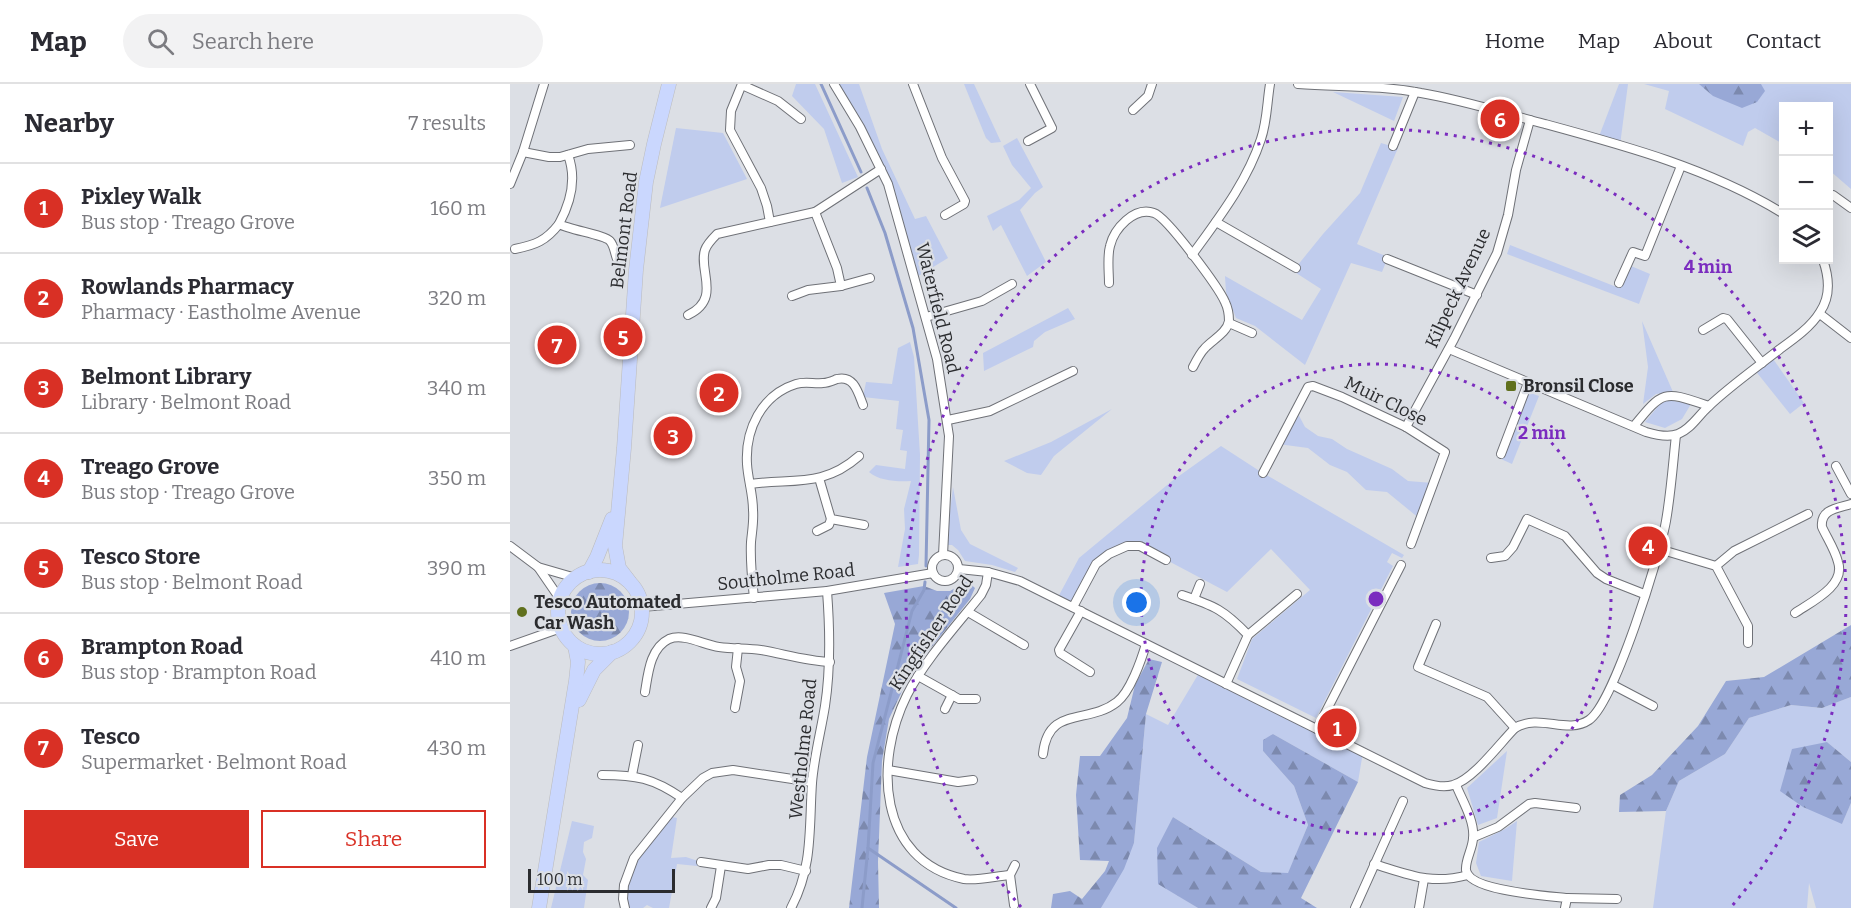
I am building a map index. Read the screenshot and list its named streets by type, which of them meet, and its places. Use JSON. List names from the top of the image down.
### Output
{
  "streets": {
    "highway": ["Belmont Road"],
    "street": [
      "Kilpeck Avenue",
      "Waterfield Road",
      "Muir Close",
      "Southolme Road",
      "Kingfisher Road",
      "Westholme Road"
    ]
  },
  "crossings": [
    ["Belmont Road", "Southolme Road"],
    ["Kilpeck Avenue", "Muir Close"],
    ["Waterfield Road", "Southolme Road"],
    ["Southolme Road", "Westholme Road"]
  ],
  "places": {
    "transit": ["Bronsil Close"],
    "other": ["Tesco Automated Car Wash"]
  },
  "scale_bar": "100 m",
  "page": {
    "header": "Map",
    "search": "Search here",
    "nav": [
      "Home",
      "Map",
      "About",
      "Contact"
    ],
    "heading": ["Nearby", "7 results"],
    "pins": [
      "6",
      "5",
      "7",
      "2",
      "3",
      "4",
      "1"
    ],
    "map_buttons": ["+", "−"],
    "list": [
      {
        "mark": "1",
        "name": "Pixley Walk",
        "note": "Bus stop · Treago Grove",
        "value": "160 m"
      },
      {
        "mark": "2",
        "name": "Rowlands Pharmacy",
        "note": "Pharmacy · Eastholme Avenue",
        "value": "320 m"
      },
      {
        "mark": "3",
        "name": "Belmont Library",
        "note": "Library · Belmont Road",
        "value": "340 m"
      },
      {
        "mark": "4",
        "name": "Treago Grove",
        "note": "Bus stop · Treago Grove",
        "value": "350 m"
      },
      {
        "mark": "5",
        "name": "Tesco Store",
        "note": "Bus stop · Belmont Road",
        "value": "390 m"
      },
      {
        "mark": "6",
        "name": "Brampton Road",
        "note": "Bus stop · Brampton Road",
        "value": "410 m"
      },
      {
        "mark": "7",
        "name": "Tesco",
        "note": "Supermarket · Belmont Road",
        "value": "430 m"
      }
    ],
    "buttons": ["Save", "Share"],
    "scale": "100 m"
  },
  "rings": ["4 min", "2 min"]
}
